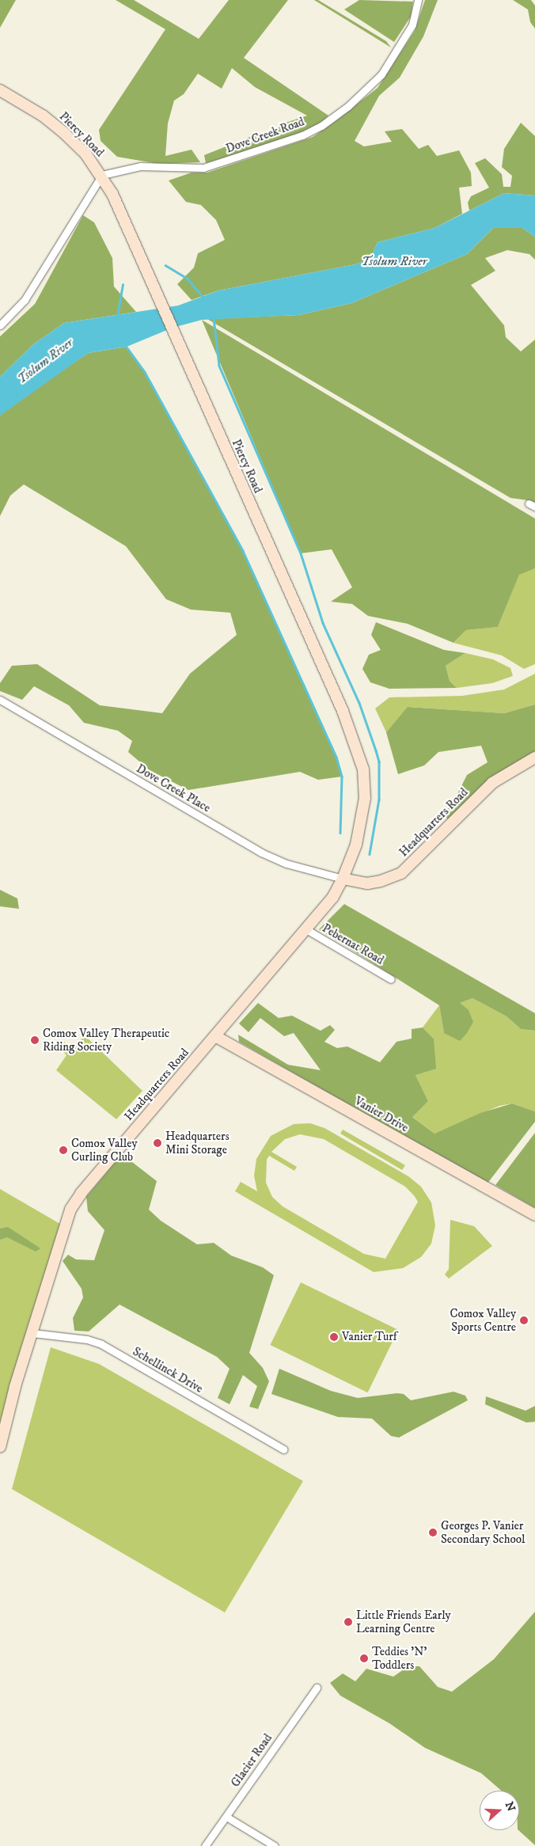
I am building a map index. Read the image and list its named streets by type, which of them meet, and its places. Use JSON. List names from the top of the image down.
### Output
{
  "streets": {
    "main road": ["Piercy Road", "Headquarters Road", "Vanier Drive"],
    "street": [
      "Dove Creek Road",
      "Dove Creek Place",
      "Pebernat Road",
      "Schellinck Drive",
      "Glacier Road"
    ]
  },
  "crossings": [
    ["Piercy Road", "Dove Creek Road"],
    ["Piercy Road", "Dove Creek Place"],
    ["Piercy Road", "Headquarters Road"],
    ["Dove Creek Place", "Headquarters Road"],
    ["Headquarters Road", "Pebernat Road"],
    ["Headquarters Road", "Vanier Drive"],
    ["Headquarters Road", "Schellinck Drive"]
  ],
  "water": ["Tsolum River"],
  "places": [
    "Comox Valley Therapeutic Riding Society",
    "Headquarters Mini Storage",
    "Comox Valley Curling Club",
    "Comox Valley Sports Centre",
    "Vanier Turf",
    "Georges P. Vanier Secondary School",
    "Little Friends Early Learning Centre",
    "Teddies 'N' Toddlers"
  ],
  "north": "right"
}
